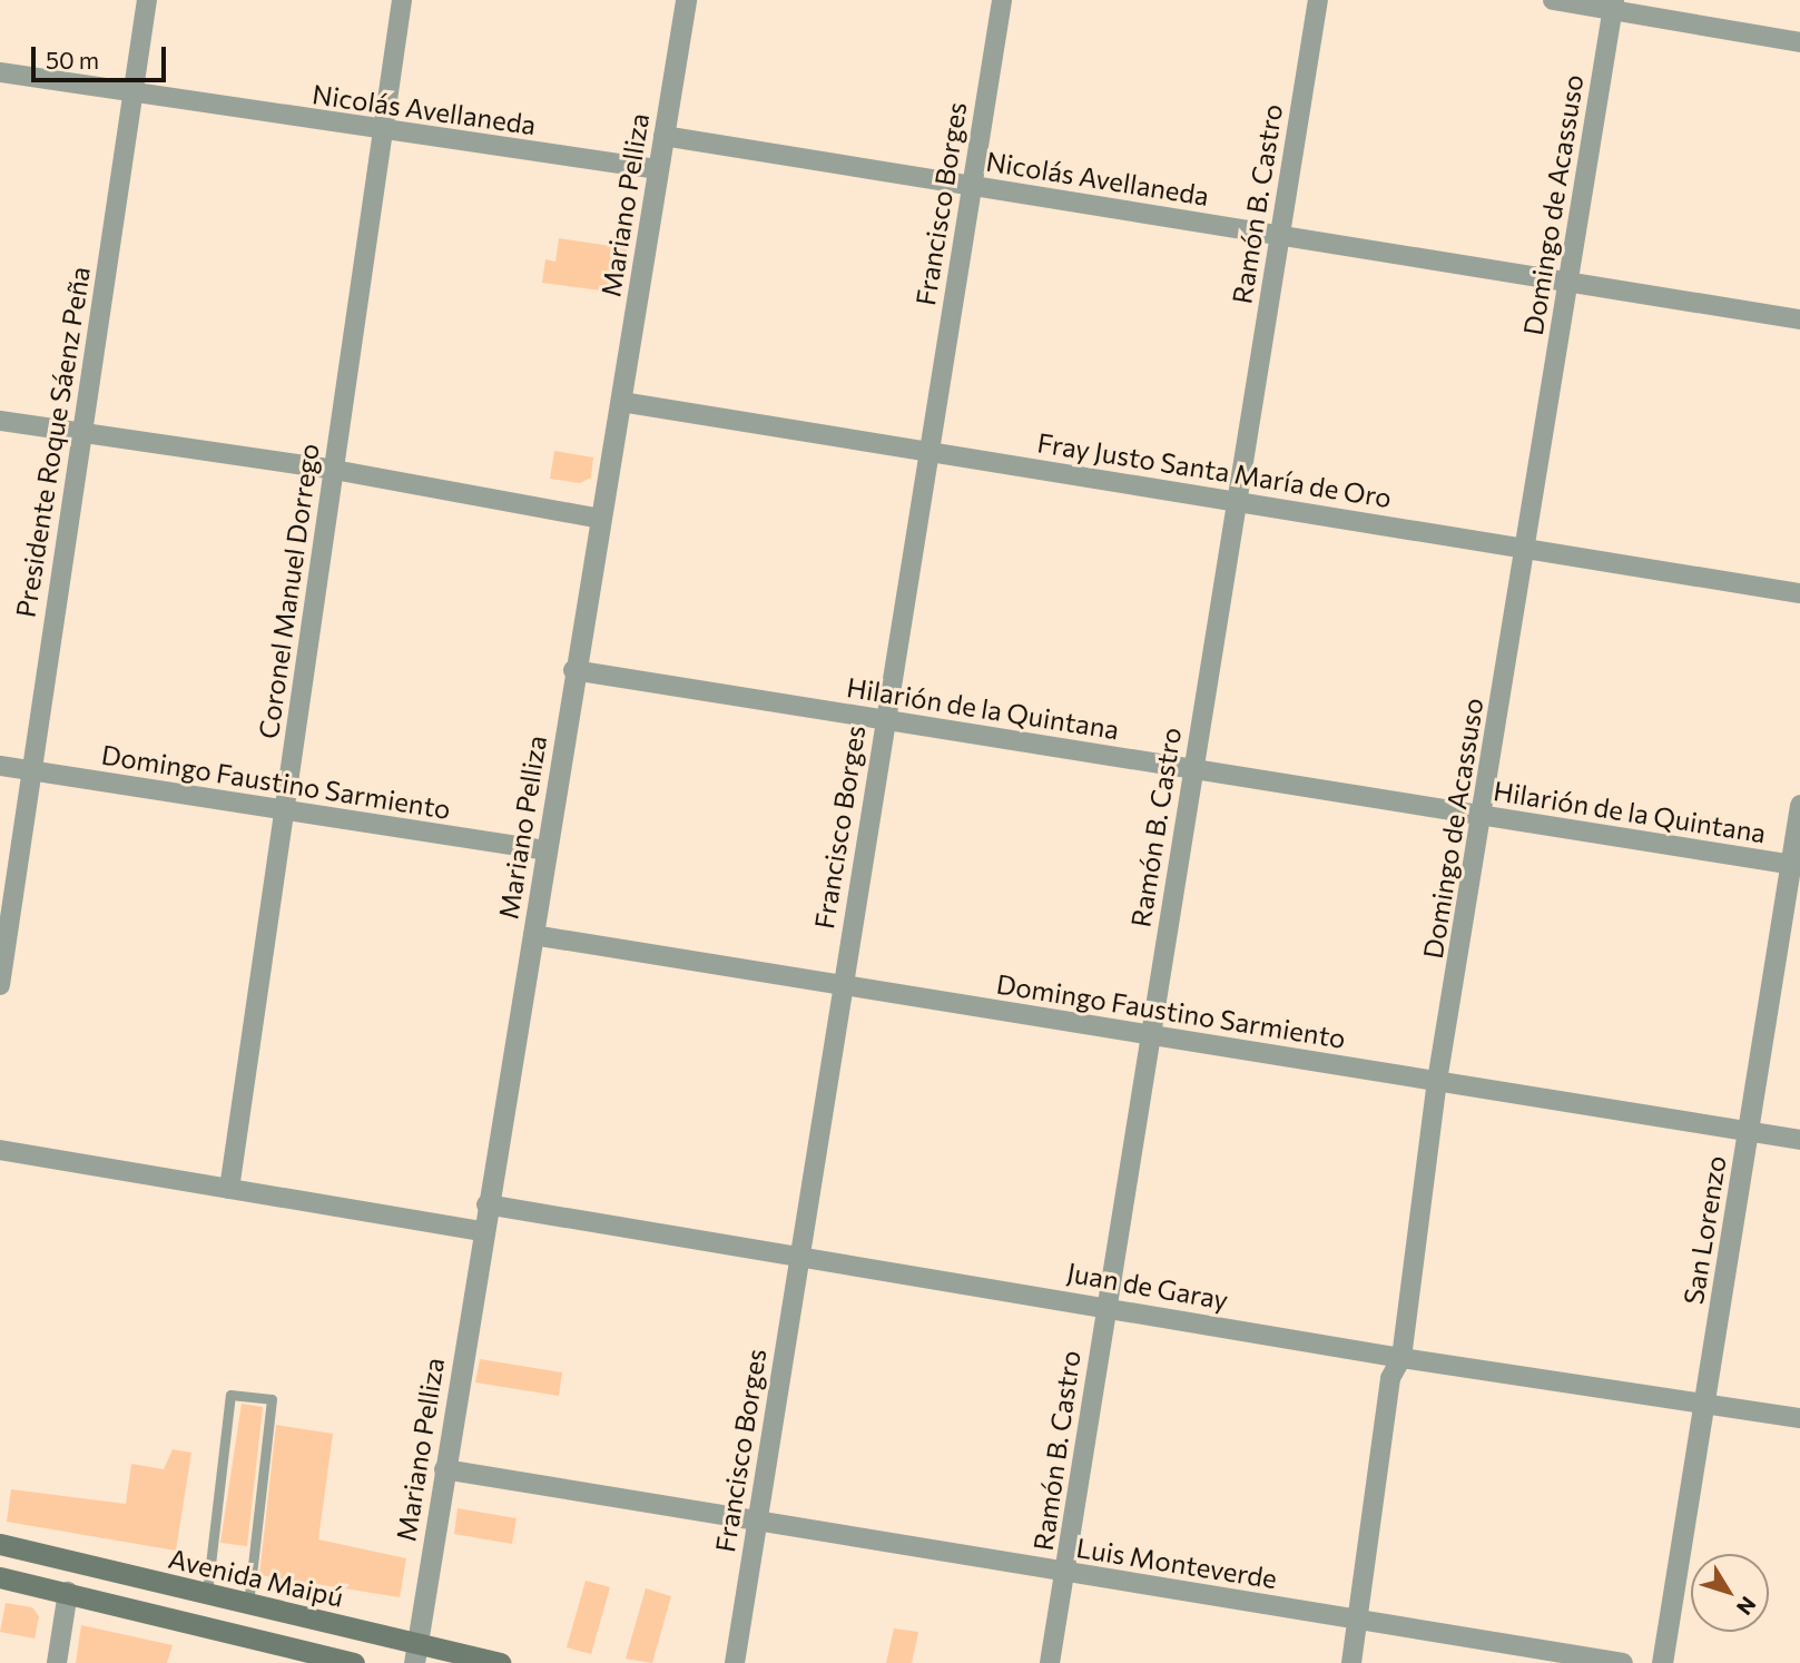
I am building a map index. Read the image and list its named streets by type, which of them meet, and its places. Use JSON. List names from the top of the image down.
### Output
{
  "streets": {
    "main road": ["Avenida Maipú"],
    "street": [
      "Nicolás Avellaneda",
      "Francisco Borges",
      "Ramón B. Castro",
      "Mariano Pelliza",
      "Domingo de Acassuso",
      "Presidente Roque Sáenz Peña",
      "Fray Justo Santa María de Oro",
      "Coronel Manuel Dorrego",
      "Hilarión de la Quintana",
      "Domingo Faustino Sarmiento",
      "San Lorenzo",
      "Juan de Garay",
      "Luis Monteverde"
    ]
  },
  "crossings": [
    ["Nicolás Avellaneda", "Francisco Borges"],
    ["Nicolás Avellaneda", "Ramón B. Castro"],
    ["Nicolás Avellaneda", "Mariano Pelliza"],
    ["Nicolás Avellaneda", "Domingo de Acassuso"],
    ["Nicolás Avellaneda", "Presidente Roque Sáenz Peña"],
    ["Nicolás Avellaneda", "Coronel Manuel Dorrego"],
    ["Francisco Borges", "Fray Justo Santa María de Oro"],
    ["Francisco Borges", "Hilarión de la Quintana"],
    ["Francisco Borges", "Domingo Faustino Sarmiento"],
    ["Francisco Borges", "Juan de Garay"],
    ["Francisco Borges", "Luis Monteverde"],
    ["Ramón B. Castro", "Fray Justo Santa María de Oro"],
    ["Ramón B. Castro", "Hilarión de la Quintana"],
    ["Ramón B. Castro", "Domingo Faustino Sarmiento"],
    ["Ramón B. Castro", "Juan de Garay"],
    ["Ramón B. Castro", "Luis Monteverde"],
    ["Mariano Pelliza", "Fray Justo Santa María de Oro"],
    ["Mariano Pelliza", "Hilarión de la Quintana"],
    ["Mariano Pelliza", "Domingo Faustino Sarmiento"],
    ["Mariano Pelliza", "Juan de Garay"],
    ["Mariano Pelliza", "Luis Monteverde"],
    ["Mariano Pelliza", "Avenida Maipú"],
    ["Domingo de Acassuso", "Fray Justo Santa María de Oro"],
    ["Domingo de Acassuso", "Hilarión de la Quintana"],
    ["Domingo de Acassuso", "Domingo Faustino Sarmiento"],
    ["Domingo de Acassuso", "Juan de Garay"],
    ["Domingo de Acassuso", "Luis Monteverde"],
    ["Presidente Roque Sáenz Peña", "Domingo Faustino Sarmiento"],
    ["Coronel Manuel Dorrego", "Domingo Faustino Sarmiento"],
    ["Hilarión de la Quintana", "San Lorenzo"],
    ["Domingo Faustino Sarmiento", "San Lorenzo"],
    ["San Lorenzo", "Juan de Garay"]
  ],
  "scale_bar": "50 m",
  "north": "bottom right"
}
